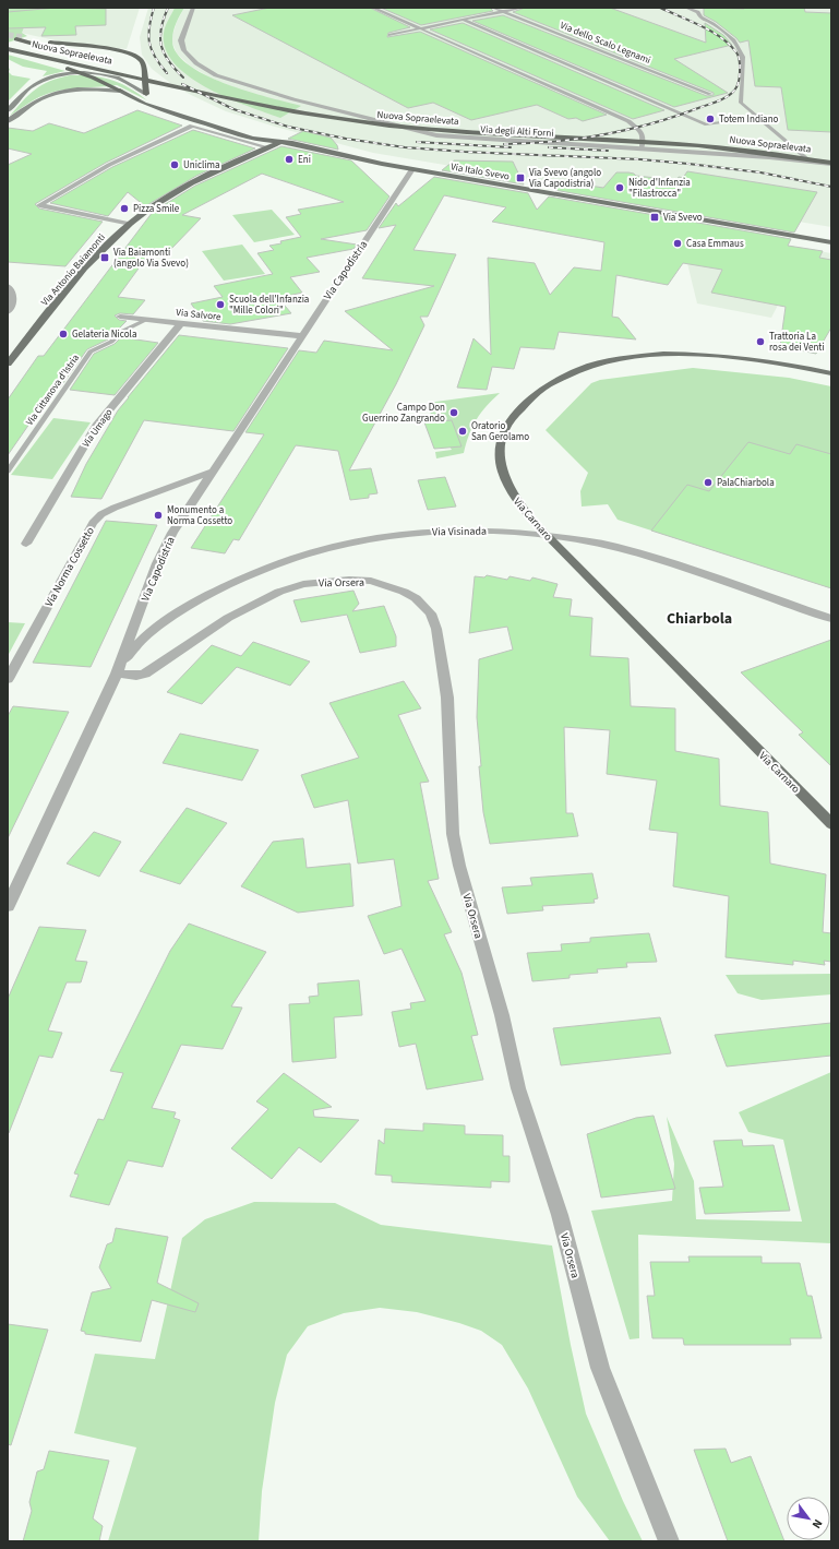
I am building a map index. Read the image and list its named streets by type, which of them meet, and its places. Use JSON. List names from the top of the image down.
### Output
{
  "streets": {
    "highway": ["Nuova Sopraelevata"],
    "main road": ["Via Italo Svevo", "Via Antonio Baiamonti", "Via Carnaro"],
    "street": [
      "Via degli Alti Forni",
      "Via Capodistria",
      "Via Salvore",
      "Via Umago",
      "Via Visinada",
      "Via Norma Cossetto",
      "Via Orsera"
    ],
    "lane": ["Via dello Scalo Legnami", "Via Cittanova d'Istria"]
  },
  "crossings": [
    ["Nuova Sopraelevata", "Via degli Alti Forni"],
    ["Nuova Sopraelevata", "Via Italo Svevo"],
    ["Via Italo Svevo", "Via Antonio Baiamonti"],
    ["Via Italo Svevo", "Via Capodistria"],
    ["Via Capodistria", "Via Salvore"],
    ["Via Capodistria", "Via Visinada"],
    ["Via Capodistria", "Via Norma Cossetto"],
    ["Via Capodistria", "Via Orsera"],
    ["Via Salvore", "Via Cittanova d'Istria"],
    ["Via Salvore", "Via Umago"],
    ["Via Visinada", "Via Orsera"]
  ],
  "districts": ["Chiarbola"],
  "places": {
    "other": [
      "Totem Indiano",
      "Eni",
      "Uniclima",
      "Nido d'Infanzia \"Filastrocca\"",
      "Pizza Smile",
      "Casa Emmaus",
      "Scuola dell'Infanzia \"Mille Colori\"",
      "Gelateria Nicola",
      "Trattoria La rosa dei Venti",
      "Campo Don Guerrino Zangrando",
      "Oratorio San Gerolamo",
      "PalaChiarbola",
      "Monumento a Norma Cossetto"
    ],
    "transit": ["Via Svevo (angolo Via Capodistria)", "Via Svevo", "Via Baiamonti (angolo Via Svevo)"]
  },
  "north": "bottom right"
}
